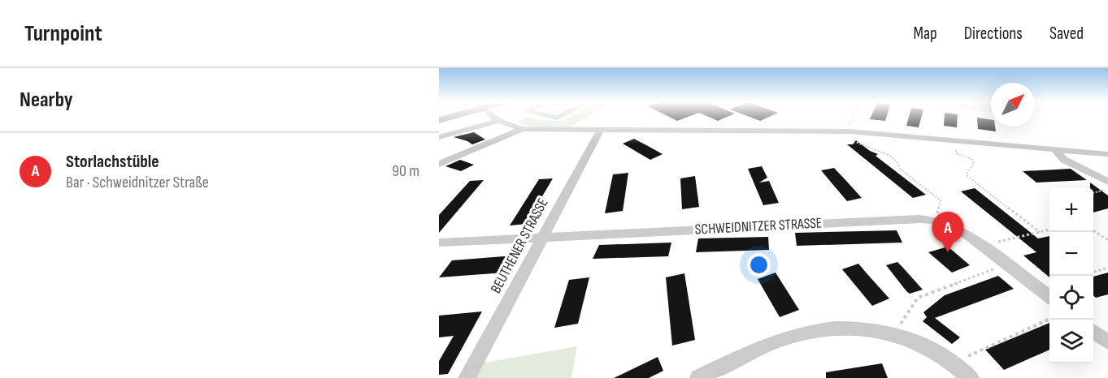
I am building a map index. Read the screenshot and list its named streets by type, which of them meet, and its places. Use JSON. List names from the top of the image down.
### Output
{
  "streets": {
    "street": ["SCHWEIDNITZER STRASSE", "BEUTHENER STRASSE"]
  },
  "crossings": [
    ["SCHWEIDNITZER STRASSE", "BEUTHENER STRASSE"]
  ],
  "north": "top right",
  "page": {
    "header": "Turnpoint",
    "nav": ["Map", "Directions", "Saved"],
    "heading": "Nearby",
    "list": [
      {
        "mark": "A",
        "name": "Storlachstüble",
        "note": "Bar · Schweidnitzer Straße",
        "value": "90 m"
      }
    ],
    "map_buttons": ["+", "−"],
    "pins": "A"
  }
}
